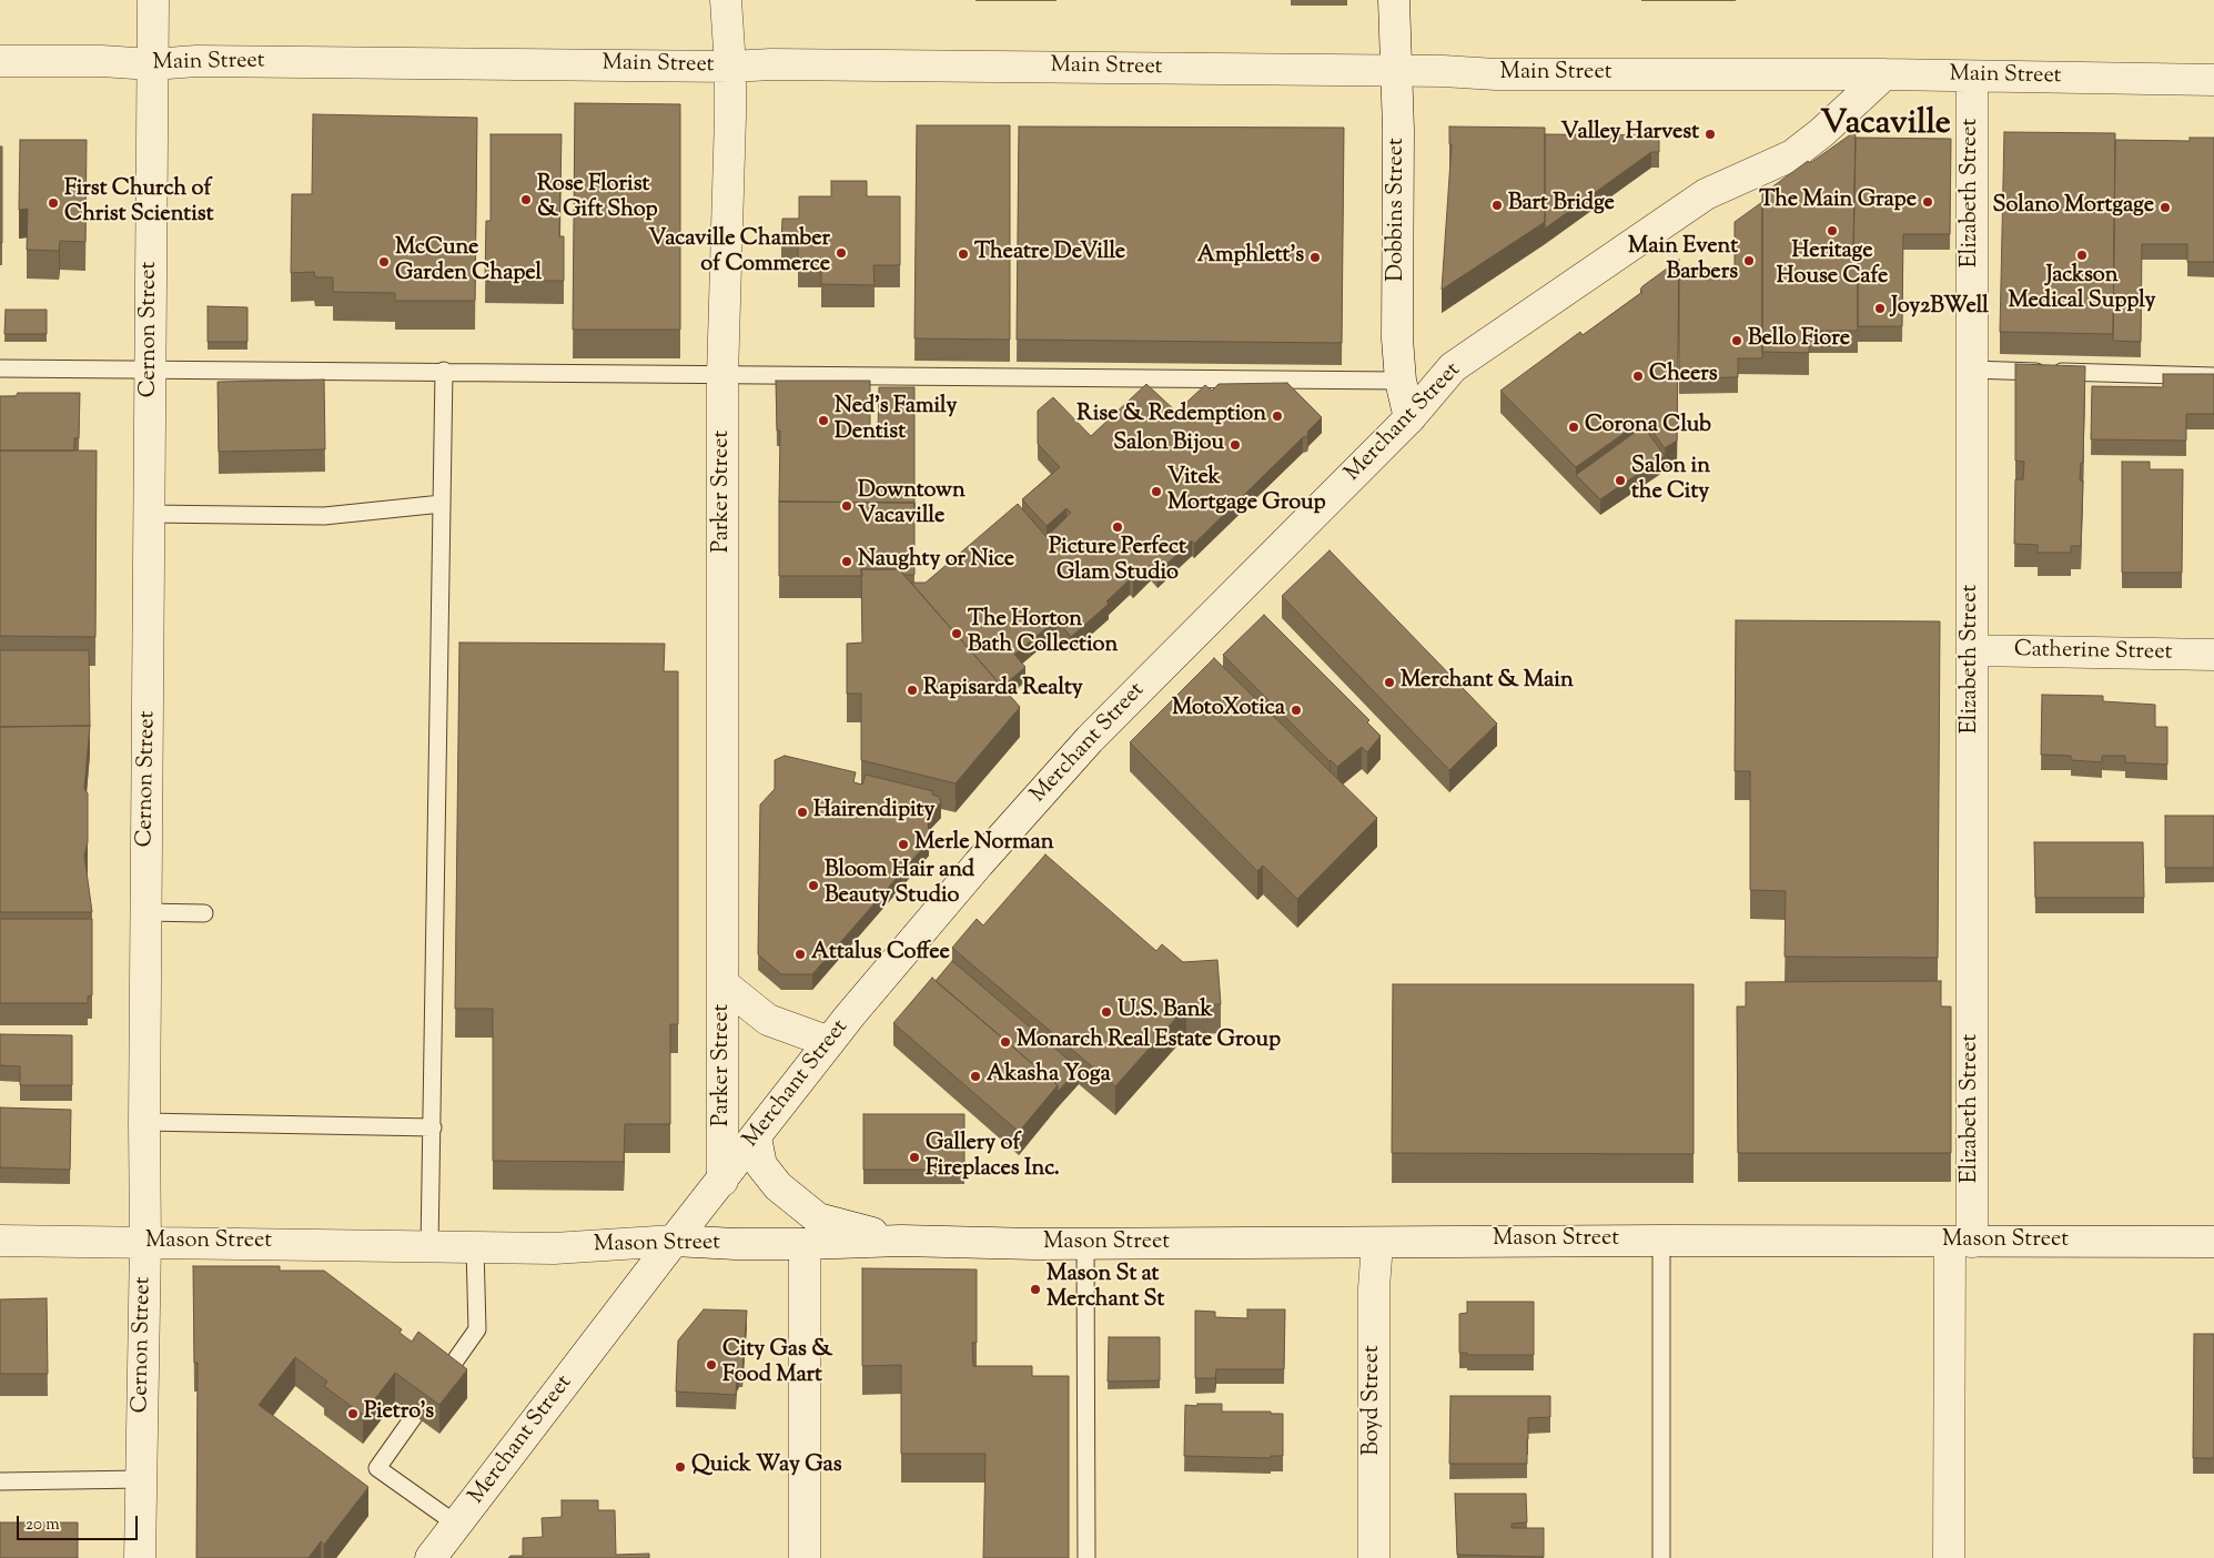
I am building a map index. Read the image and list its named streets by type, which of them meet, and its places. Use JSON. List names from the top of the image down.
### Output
{
  "streets": {
    "street": [
      "Main Street",
      "Elizabeth Street",
      "Dobbins Street",
      "Cernon Street",
      "Merchant Street",
      "Parker Street",
      "Catherine Street",
      "Mason Street",
      "Boyd Street"
    ]
  },
  "crossings": [
    ["Main Street", "Elizabeth Street"],
    ["Main Street", "Dobbins Street"],
    ["Main Street", "Cernon Street"],
    ["Main Street", "Merchant Street"],
    ["Main Street", "Parker Street"],
    ["Elizabeth Street", "Catherine Street"],
    ["Elizabeth Street", "Mason Street"],
    ["Dobbins Street", "Merchant Street"],
    ["Cernon Street", "Mason Street"],
    ["Merchant Street", "Parker Street"],
    ["Merchant Street", "Mason Street"],
    ["Mason Street", "Boyd Street"]
  ],
  "districts": ["Vacaville"],
  "places": [
    "Valley Harvest",
    "Rose Florist & Gift Shop",
    "The Main Grape",
    "First Church of Christ Scientist",
    "Bart Bridge",
    "Solano Mortgage",
    "Heritage House Cafe",
    "Vacaville Chamber of Commerce",
    "Theatre DeVille",
    "Jackson Medical Supply",
    "Amphlett's",
    "Main Event Barbers",
    "McCune Garden Chapel",
    "Joy2BWell",
    "Bello Fiore",
    "Cheers",
    "Rise & Redemption",
    "Ned's Family Dentist",
    "Corona Club",
    "Salon Bijou",
    "Salon in the City",
    "Vitek Mortgage Group",
    "Downtown Vacaville",
    "Picture Perfect Glam Studio",
    "Naughty or Nice",
    "The Horton Bath Collection",
    "Merchant & Main",
    "Rapisarda Realty",
    "MotoXotica",
    "Hairendipity",
    "Merle Norman",
    "Bloom Hair and Beauty Studio",
    "Attalus Coffee",
    "U.S. Bank",
    "Monarch Real Estate Group",
    "Akasha Yoga",
    "Gallery of Fireplaces Inc.",
    "Mason St at Merchant St",
    "City Gas & Food Mart",
    "Pietro's",
    "Quick Way Gas"
  ],
  "scale_bar": "20 m"
}
